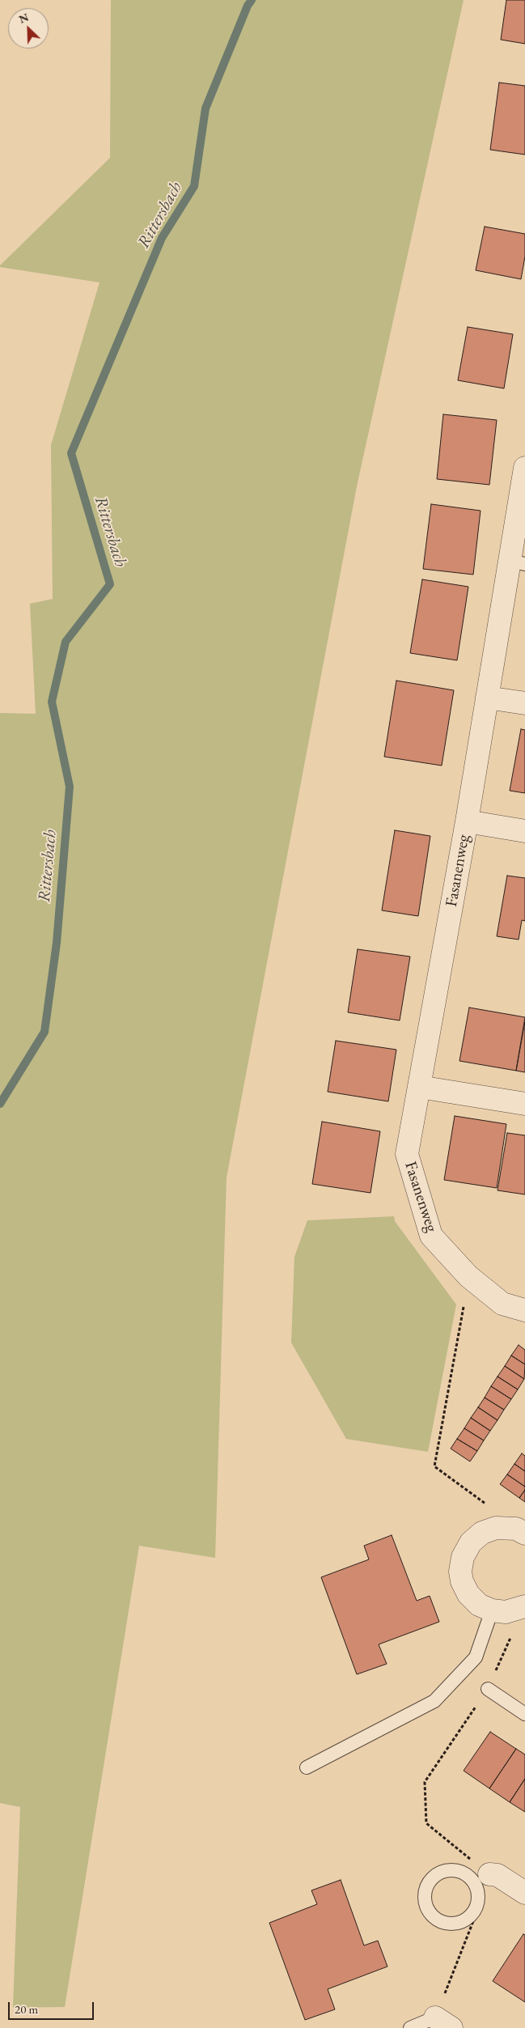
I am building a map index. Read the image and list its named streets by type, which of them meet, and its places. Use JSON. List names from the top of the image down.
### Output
{
  "streets": {
    "street": ["Fasanenweg"]
  },
  "water": ["Rittersbach"],
  "scale_bar": "20 m",
  "north": "top left"
}
